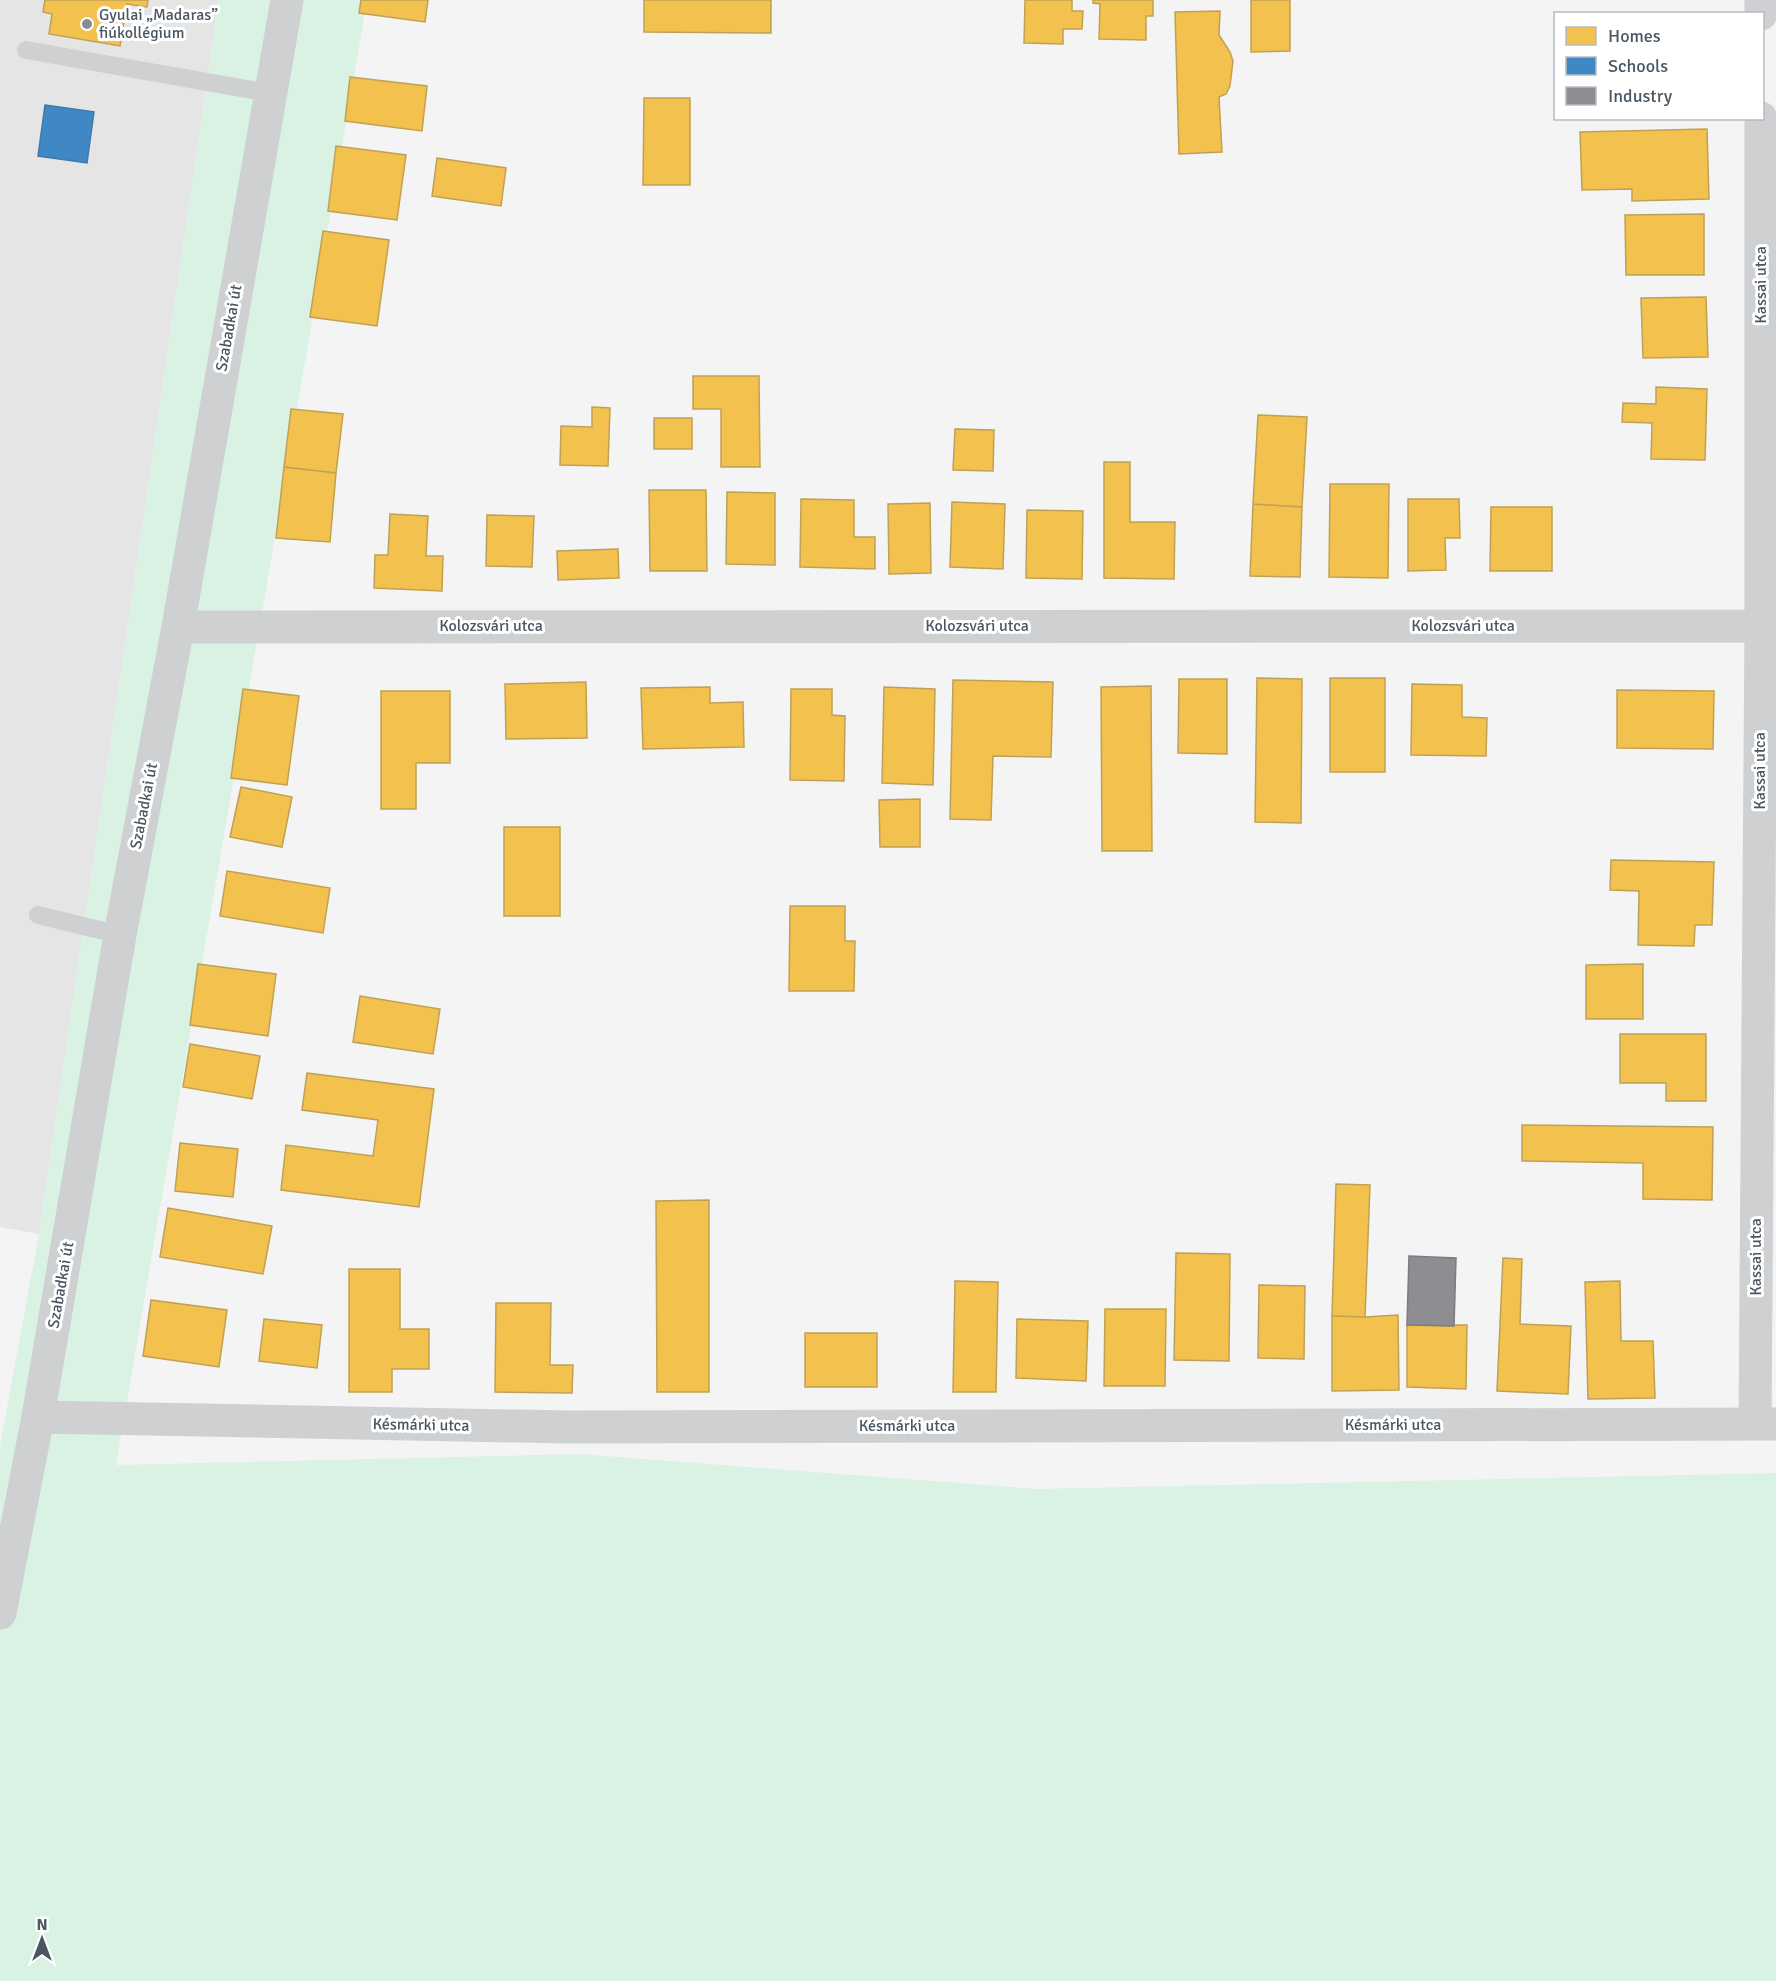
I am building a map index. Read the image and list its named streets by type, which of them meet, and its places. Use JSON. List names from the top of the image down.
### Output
{
  "streets": {
    "street": [
      "Kassai utca",
      "Szabadkai út",
      "Kolozsvári utca",
      "Késmárki utca"
    ]
  },
  "crossings": [
    ["Kassai utca", "Kolozsvári utca"],
    ["Kassai utca", "Késmárki utca"],
    ["Szabadkai út", "Kolozsvári utca"],
    ["Szabadkai út", "Késmárki utca"]
  ],
  "places": ["Gyulai „Madaras” fiúkollégium"],
  "legend": ["Homes", "Schools", "Industry"],
  "north": "top"
}
